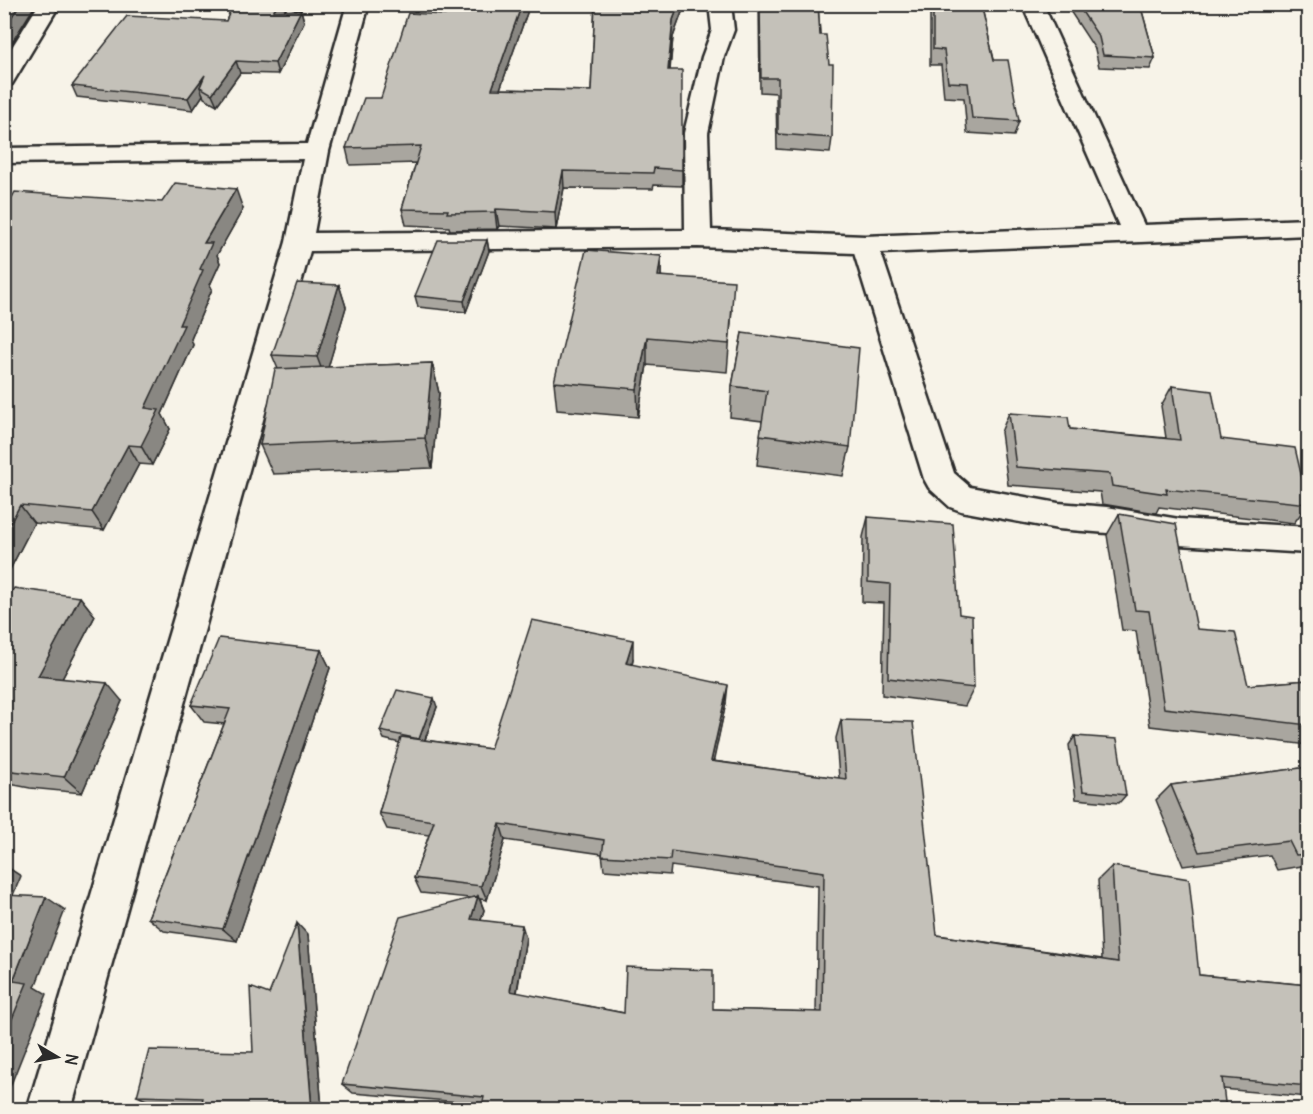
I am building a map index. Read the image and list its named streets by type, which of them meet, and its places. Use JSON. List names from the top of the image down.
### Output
{
  "north": "right"
}
